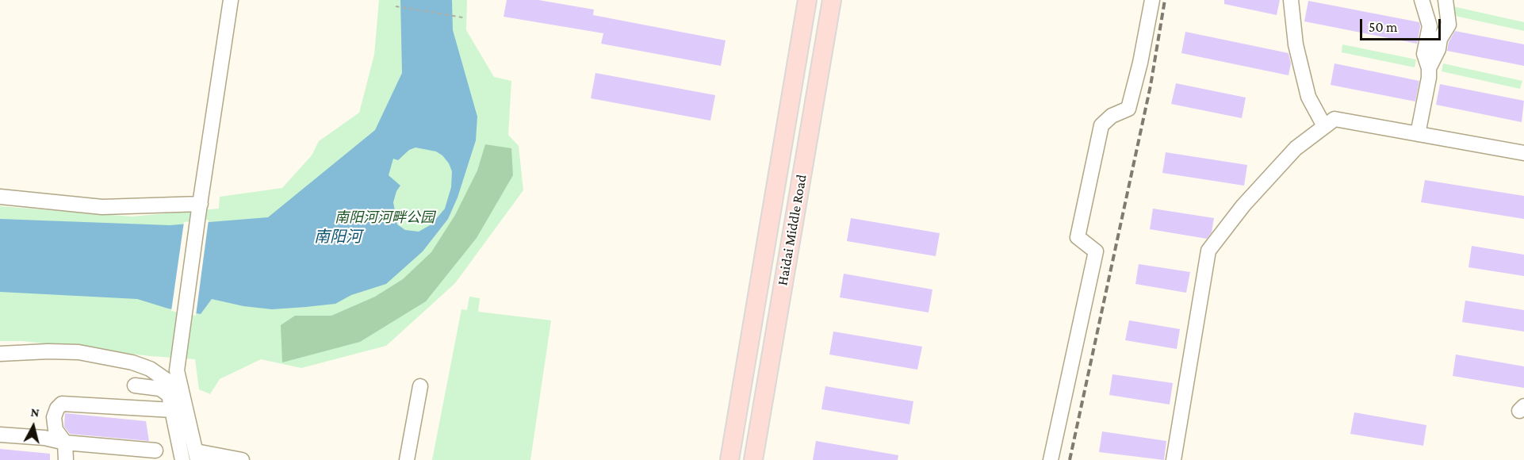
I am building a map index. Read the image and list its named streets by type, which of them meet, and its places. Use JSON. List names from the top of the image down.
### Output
{
  "streets": {
    "main road": ["Haidai Middle Road"]
  },
  "water": ["南阳河"],
  "parks": ["南阳河河畔公园"],
  "scale_bar": "50 m",
  "north": "top"
}
